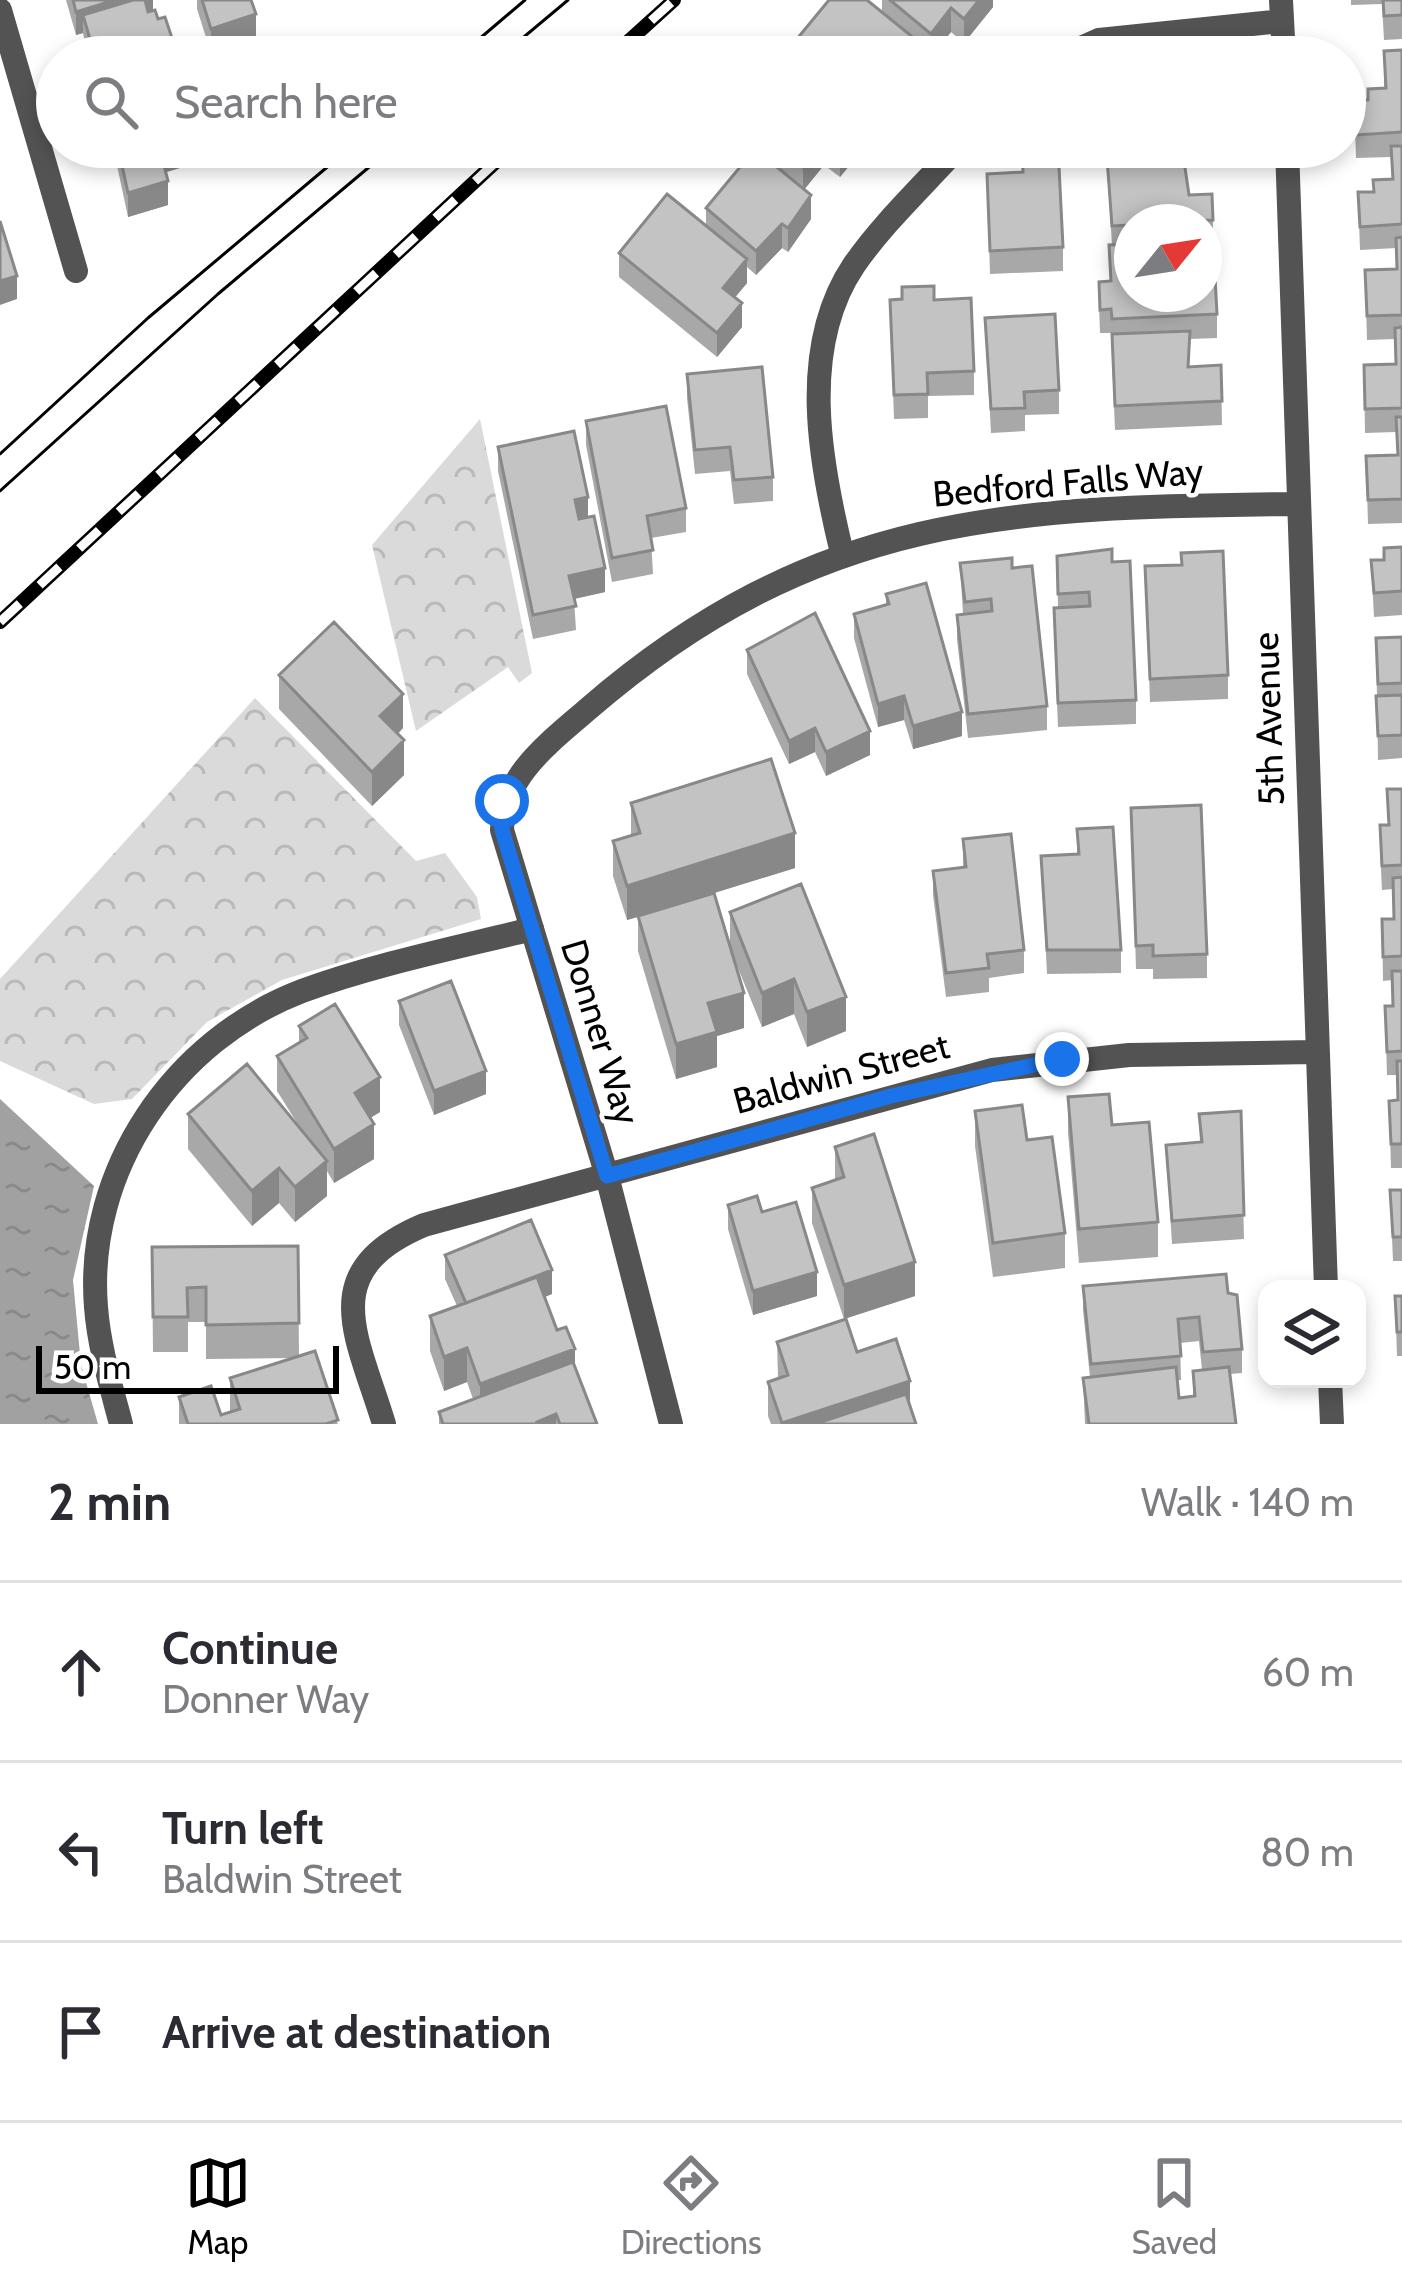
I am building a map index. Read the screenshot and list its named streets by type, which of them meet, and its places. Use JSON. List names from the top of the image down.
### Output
{
  "streets": {
    "street": [
      "Bedford Falls Way",
      "5th Avenue",
      "Donner Way",
      "Baldwin Street"
    ]
  },
  "crossings": [
    ["Bedford Falls Way", "5th Avenue"],
    ["Bedford Falls Way", "Donner Way"],
    ["5th Avenue", "Baldwin Street"],
    ["Donner Way", "Baldwin Street"]
  ],
  "scale_bar": "50 m",
  "north": "top right",
  "page": {
    "search": "Search here",
    "scale": "50 m",
    "heading": ["2 min", "Walk · 140 m"],
    "list": [
      ["Continue", "Donner Way", "60 m"],
      ["Turn left", "Baldwin Street", "80 m"],
      "Arrive at destination"
    ],
    "nav": ["Map", "Directions", "Saved"]
  }
}
